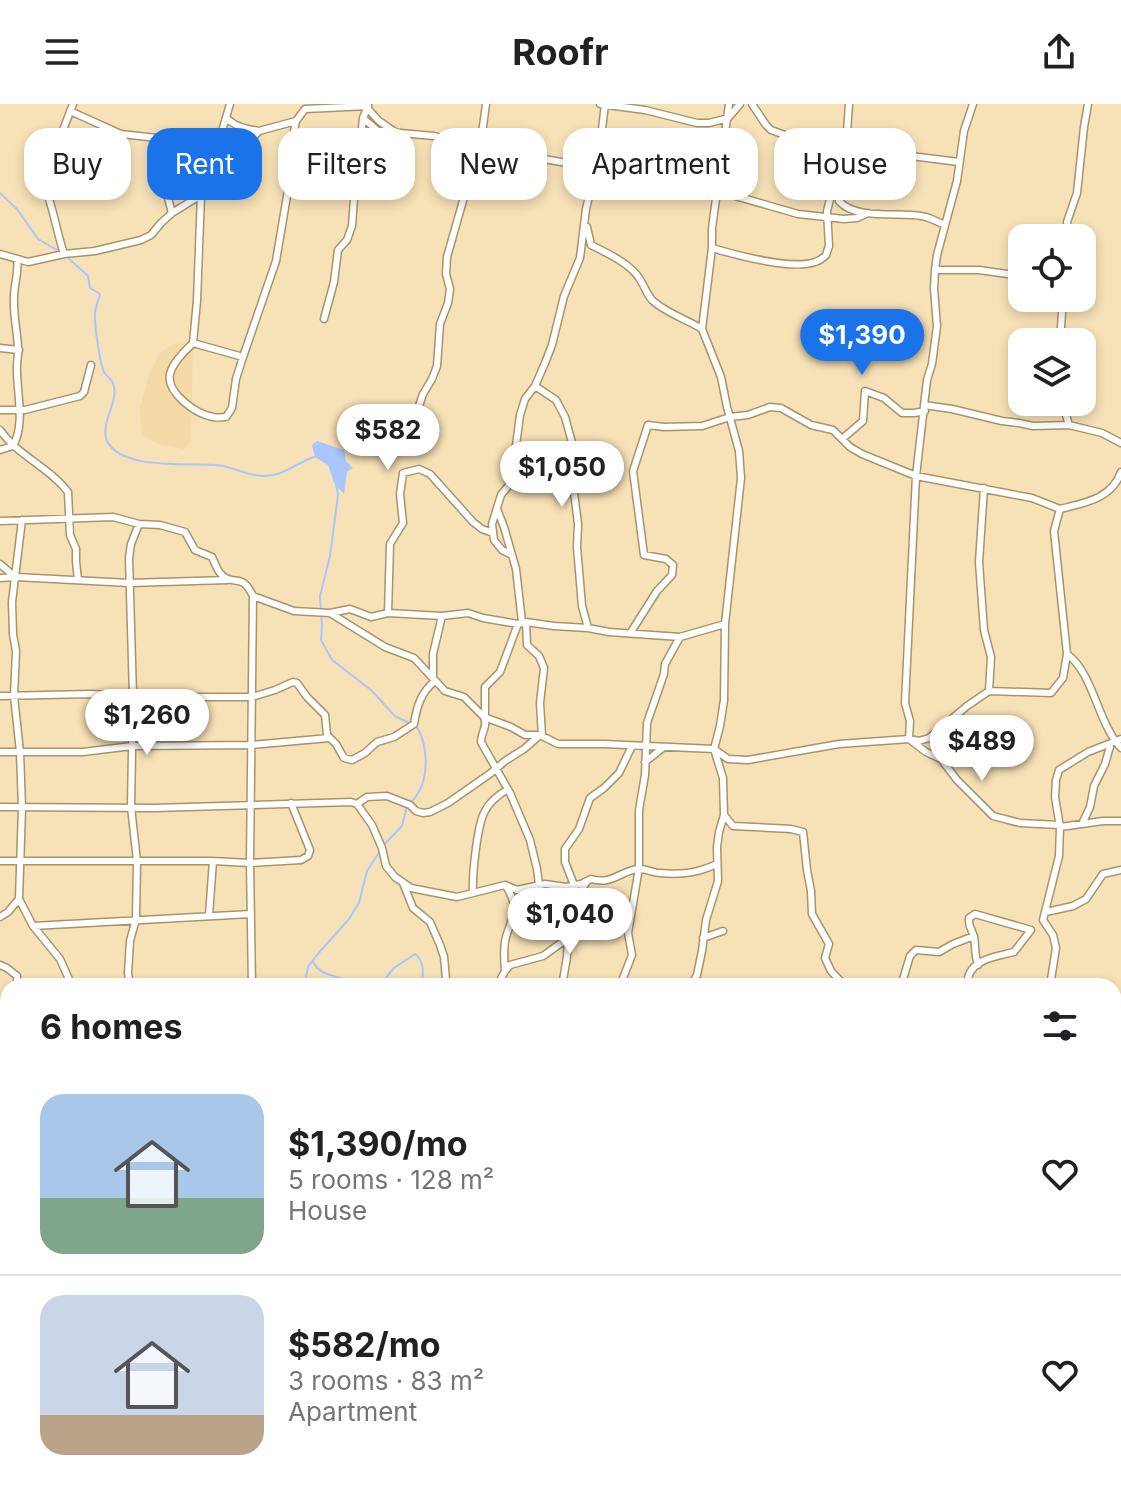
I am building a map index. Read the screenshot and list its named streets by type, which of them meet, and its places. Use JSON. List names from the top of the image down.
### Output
{
  "page": {
    "header": "Roofr",
    "chip": [
      "Buy",
      "Rent",
      "Filters",
      "New",
      "Apartment",
      "House"
    ],
    "price": [
      "$1,390",
      "$582",
      "$1,050",
      "$1,260",
      "$489",
      "$1,040"
    ],
    "heading": "6 homes",
    "list": [
      {
        "name": "$1,390/mo",
        "note": "5 rooms · 128 m² · House"
      },
      {
        "name": "$582/mo",
        "note": "3 rooms · 83 m² · Apartment"
      }
    ]
  }
}
